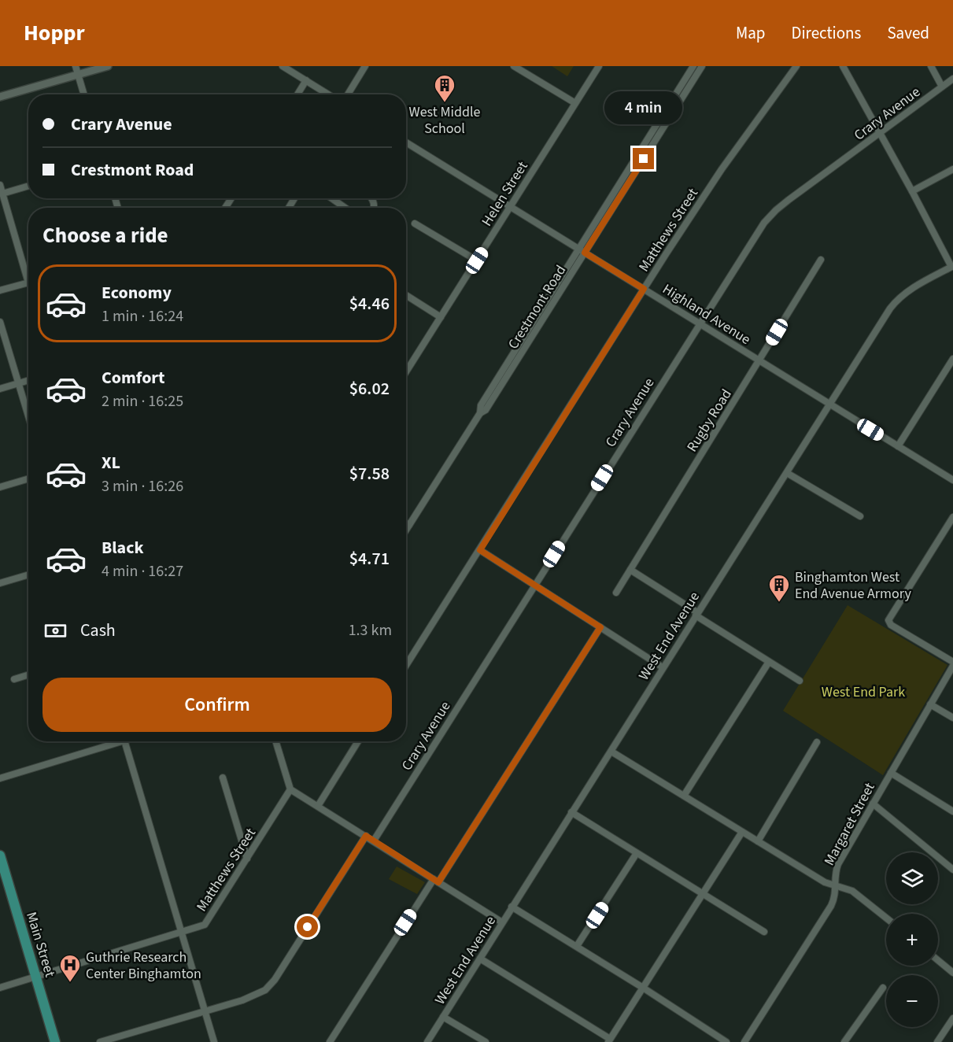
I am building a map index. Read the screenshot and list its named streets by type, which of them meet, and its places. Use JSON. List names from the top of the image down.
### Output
{
  "streets": {
    "main road": ["Main Street"],
    "street": [
      "Crary Avenue",
      "Helen Street",
      "Matthews Street",
      "Crestmont Road",
      "Highland Avenue",
      "Rugby Road",
      "West End Avenue",
      "Margaret Street"
    ]
  },
  "crossings": [
    ["Crary Avenue", "Highland Avenue"],
    ["Helen Street", "Highland Avenue"],
    ["Matthews Street", "Highland Avenue"],
    ["Matthews Street", "Main Street"],
    ["Crestmont Road", "Highland Avenue"],
    ["Highland Avenue", "Rugby Road"],
    ["Highland Avenue", "West End Avenue"]
  ],
  "parks": ["West End Park"],
  "places": {
    "building": ["West Middle School", "Binghamton West End Avenue Armory"],
    "hospital": ["Guthrie Research Center Binghamton"]
  },
  "page": {
    "header": "Hoppr",
    "nav": ["Map", "Directions", "Saved"],
    "bubble": "4 min",
    "banner": ["Crary Avenue", "Crestmont Road"],
    "heading": "Choose a ride",
    "list": [
      {
        "name": "Economy",
        "note": "1 min · 16:24",
        "value": "$4.46"
      },
      {
        "name": "Comfort",
        "note": "2 min · 16:25",
        "value": "$6.02"
      },
      {
        "name": "XL",
        "note": "3 min · 16:26",
        "value": "$7.58"
      },
      {
        "name": "Black",
        "note": "4 min · 16:27",
        "value": "$4.71"
      }
    ],
    "pay": ["Cash", "1.3 km"],
    "buttons": "Confirm",
    "map_buttons": ["+", "−"]
  }
}
